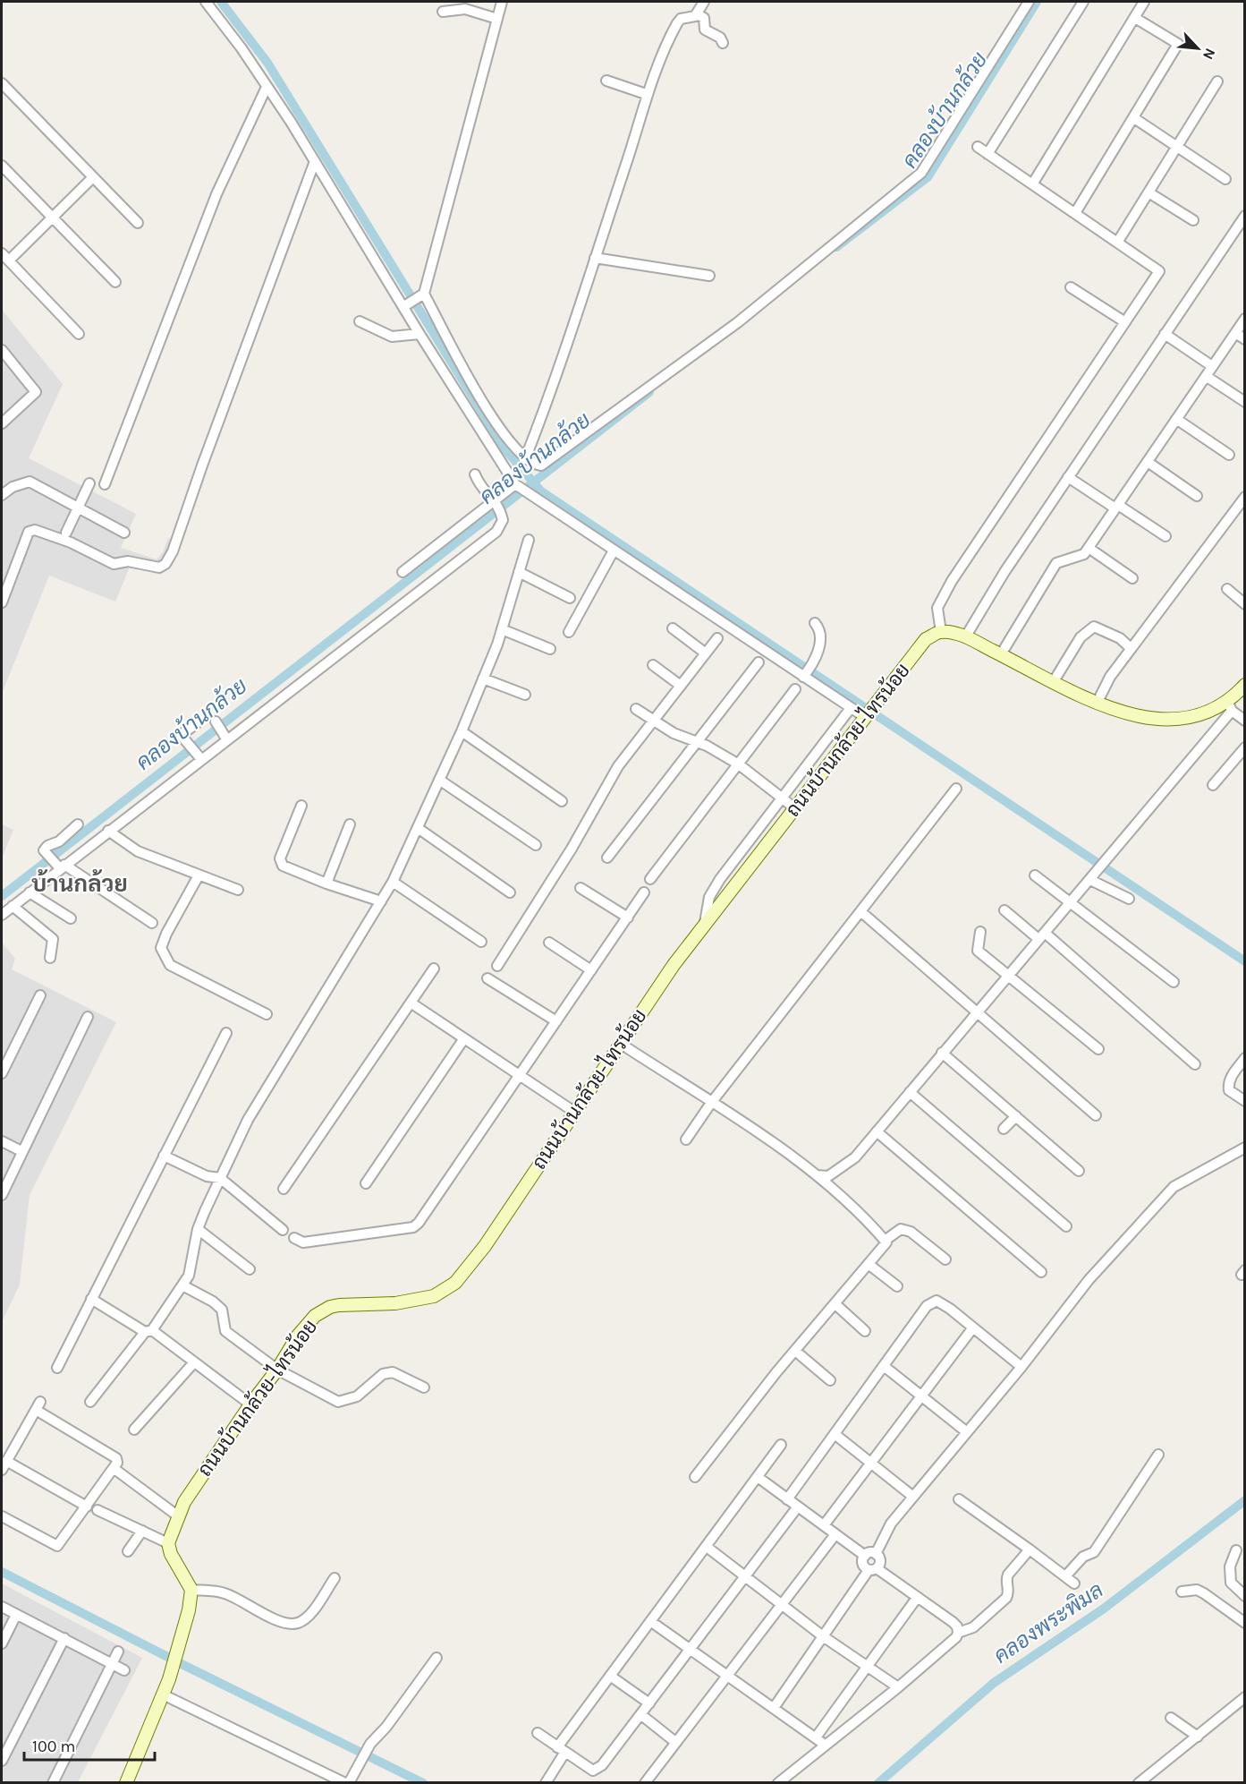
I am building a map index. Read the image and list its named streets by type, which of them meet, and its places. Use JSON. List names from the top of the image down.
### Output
{
  "streets": {
    "street": ["ถนนบ้านกล้วย-ไทรน้อย"]
  },
  "districts": ["บ้านกล้วย"],
  "water": ["คลองบ้านกล้วย", "คลองพระพิมล"],
  "scale_bar": "100 m",
  "north": "bottom right"
}
